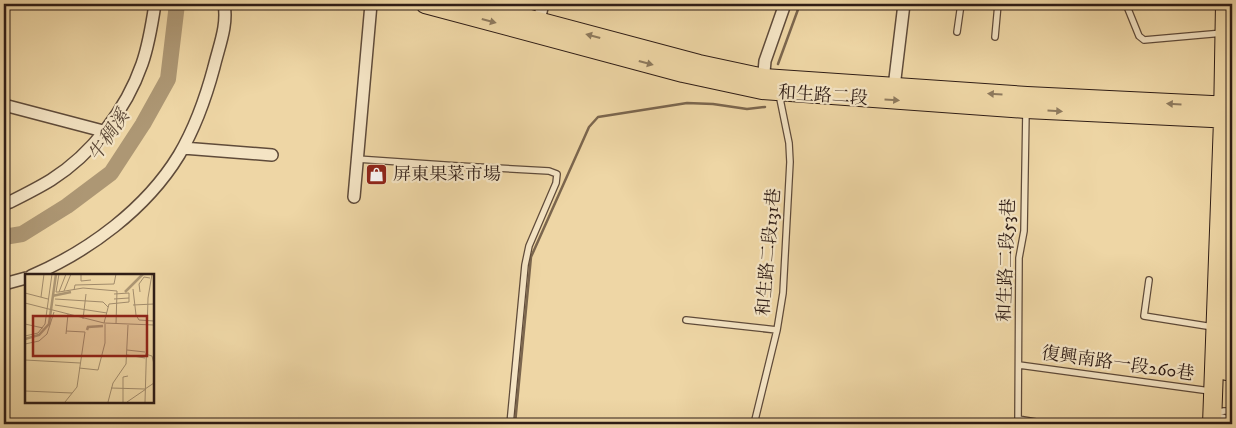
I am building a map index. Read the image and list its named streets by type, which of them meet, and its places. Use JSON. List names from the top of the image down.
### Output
{
  "streets": {
    "main road": ["和生路二段"],
    "lane": ["和生路二段131巷", "和生路二段53巷", "復興南路一段260巷"]
  },
  "crossings": [
    ["和生路二段", "和生路二段131巷"],
    ["和生路二段", "和生路二段53巷"],
    ["和生路二段53巷", "復興南路一段260巷"]
  ],
  "water": ["牛稠溪"],
  "places": {
    "shop": ["屏東果菜市場"]
  }
}
